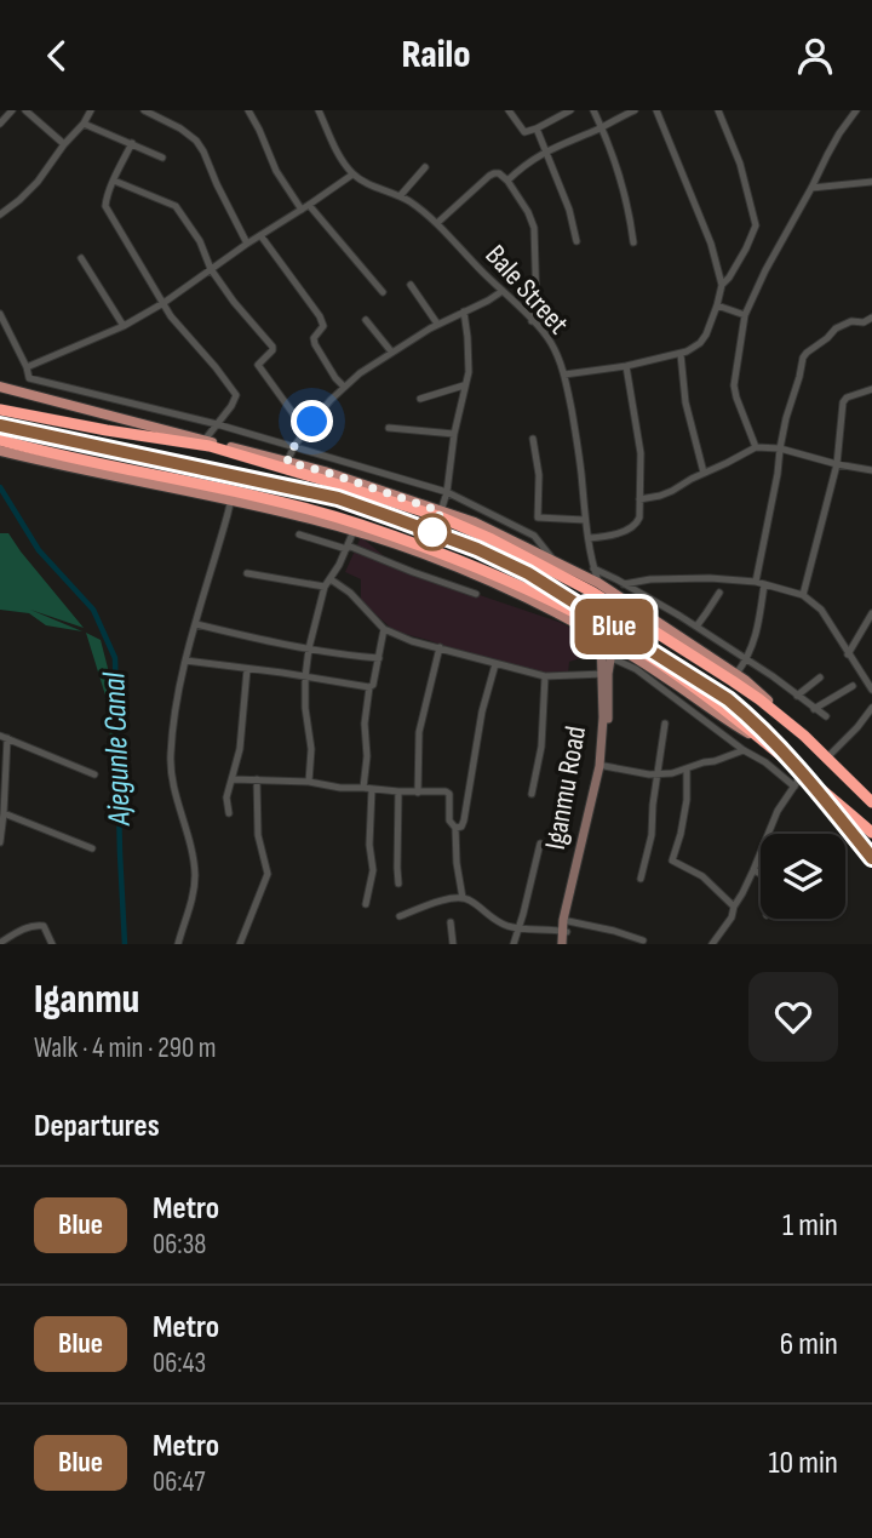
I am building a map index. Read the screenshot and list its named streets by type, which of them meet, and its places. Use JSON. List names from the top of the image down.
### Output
{
  "streets": {
    "main road": ["Iganmu Road"],
    "street": ["Bale Street"]
  },
  "water": ["Ajegunle Canal"],
  "lines": ["metro line Blue"],
  "page": {
    "header": "Railo",
    "on_map": "Blue",
    "heading": [
      ["Iganmu", "Walk · 4 min · 290 m"],
      "Departures"
    ],
    "list": [
      {
        "mark": "Blue",
        "name": "Metro",
        "note": "06:38",
        "value": "1 min"
      },
      {
        "mark": "Blue",
        "name": "Metro",
        "note": "06:43",
        "value": "6 min"
      },
      {
        "mark": "Blue",
        "name": "Metro",
        "note": "06:47",
        "value": "10 min"
      }
    ]
  }
}
